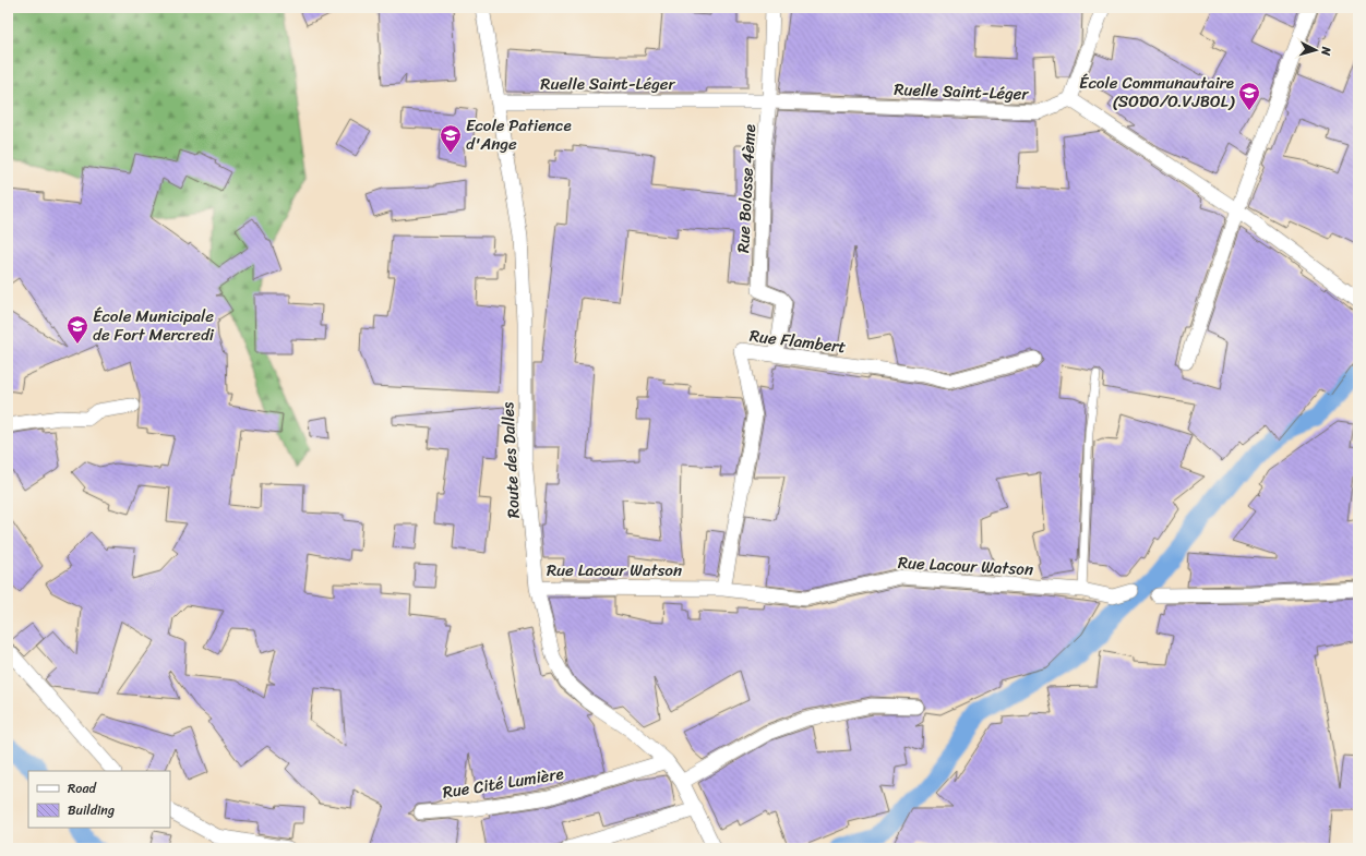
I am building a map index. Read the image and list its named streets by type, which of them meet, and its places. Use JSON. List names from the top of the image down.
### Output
{
  "streets": {
    "street": [
      "Ruelle Saint-Léger",
      "Rue Bolosse 4ème",
      "Rue Flambert",
      "Route des Dalles",
      "Rue Lacour Watson",
      "Rue Cité Lumière"
    ]
  },
  "crossings": [
    ["Ruelle Saint-Léger", "Rue Bolosse 4ème"],
    ["Ruelle Saint-Léger", "Route des Dalles"],
    ["Rue Bolosse 4ème", "Rue Flambert"],
    ["Rue Flambert", "Rue Lacour Watson"],
    ["Route des Dalles", "Rue Lacour Watson"],
    ["Route des Dalles", "Rue Cité Lumière"]
  ],
  "places": {
    "school or university": ["École Communautaire (SODO/O.VJBOL)", "Ecole Patience d'Ange", "École Municipale de Fort Mercredi"]
  },
  "legend": ["Road", "Building"],
  "north": "right"
}
